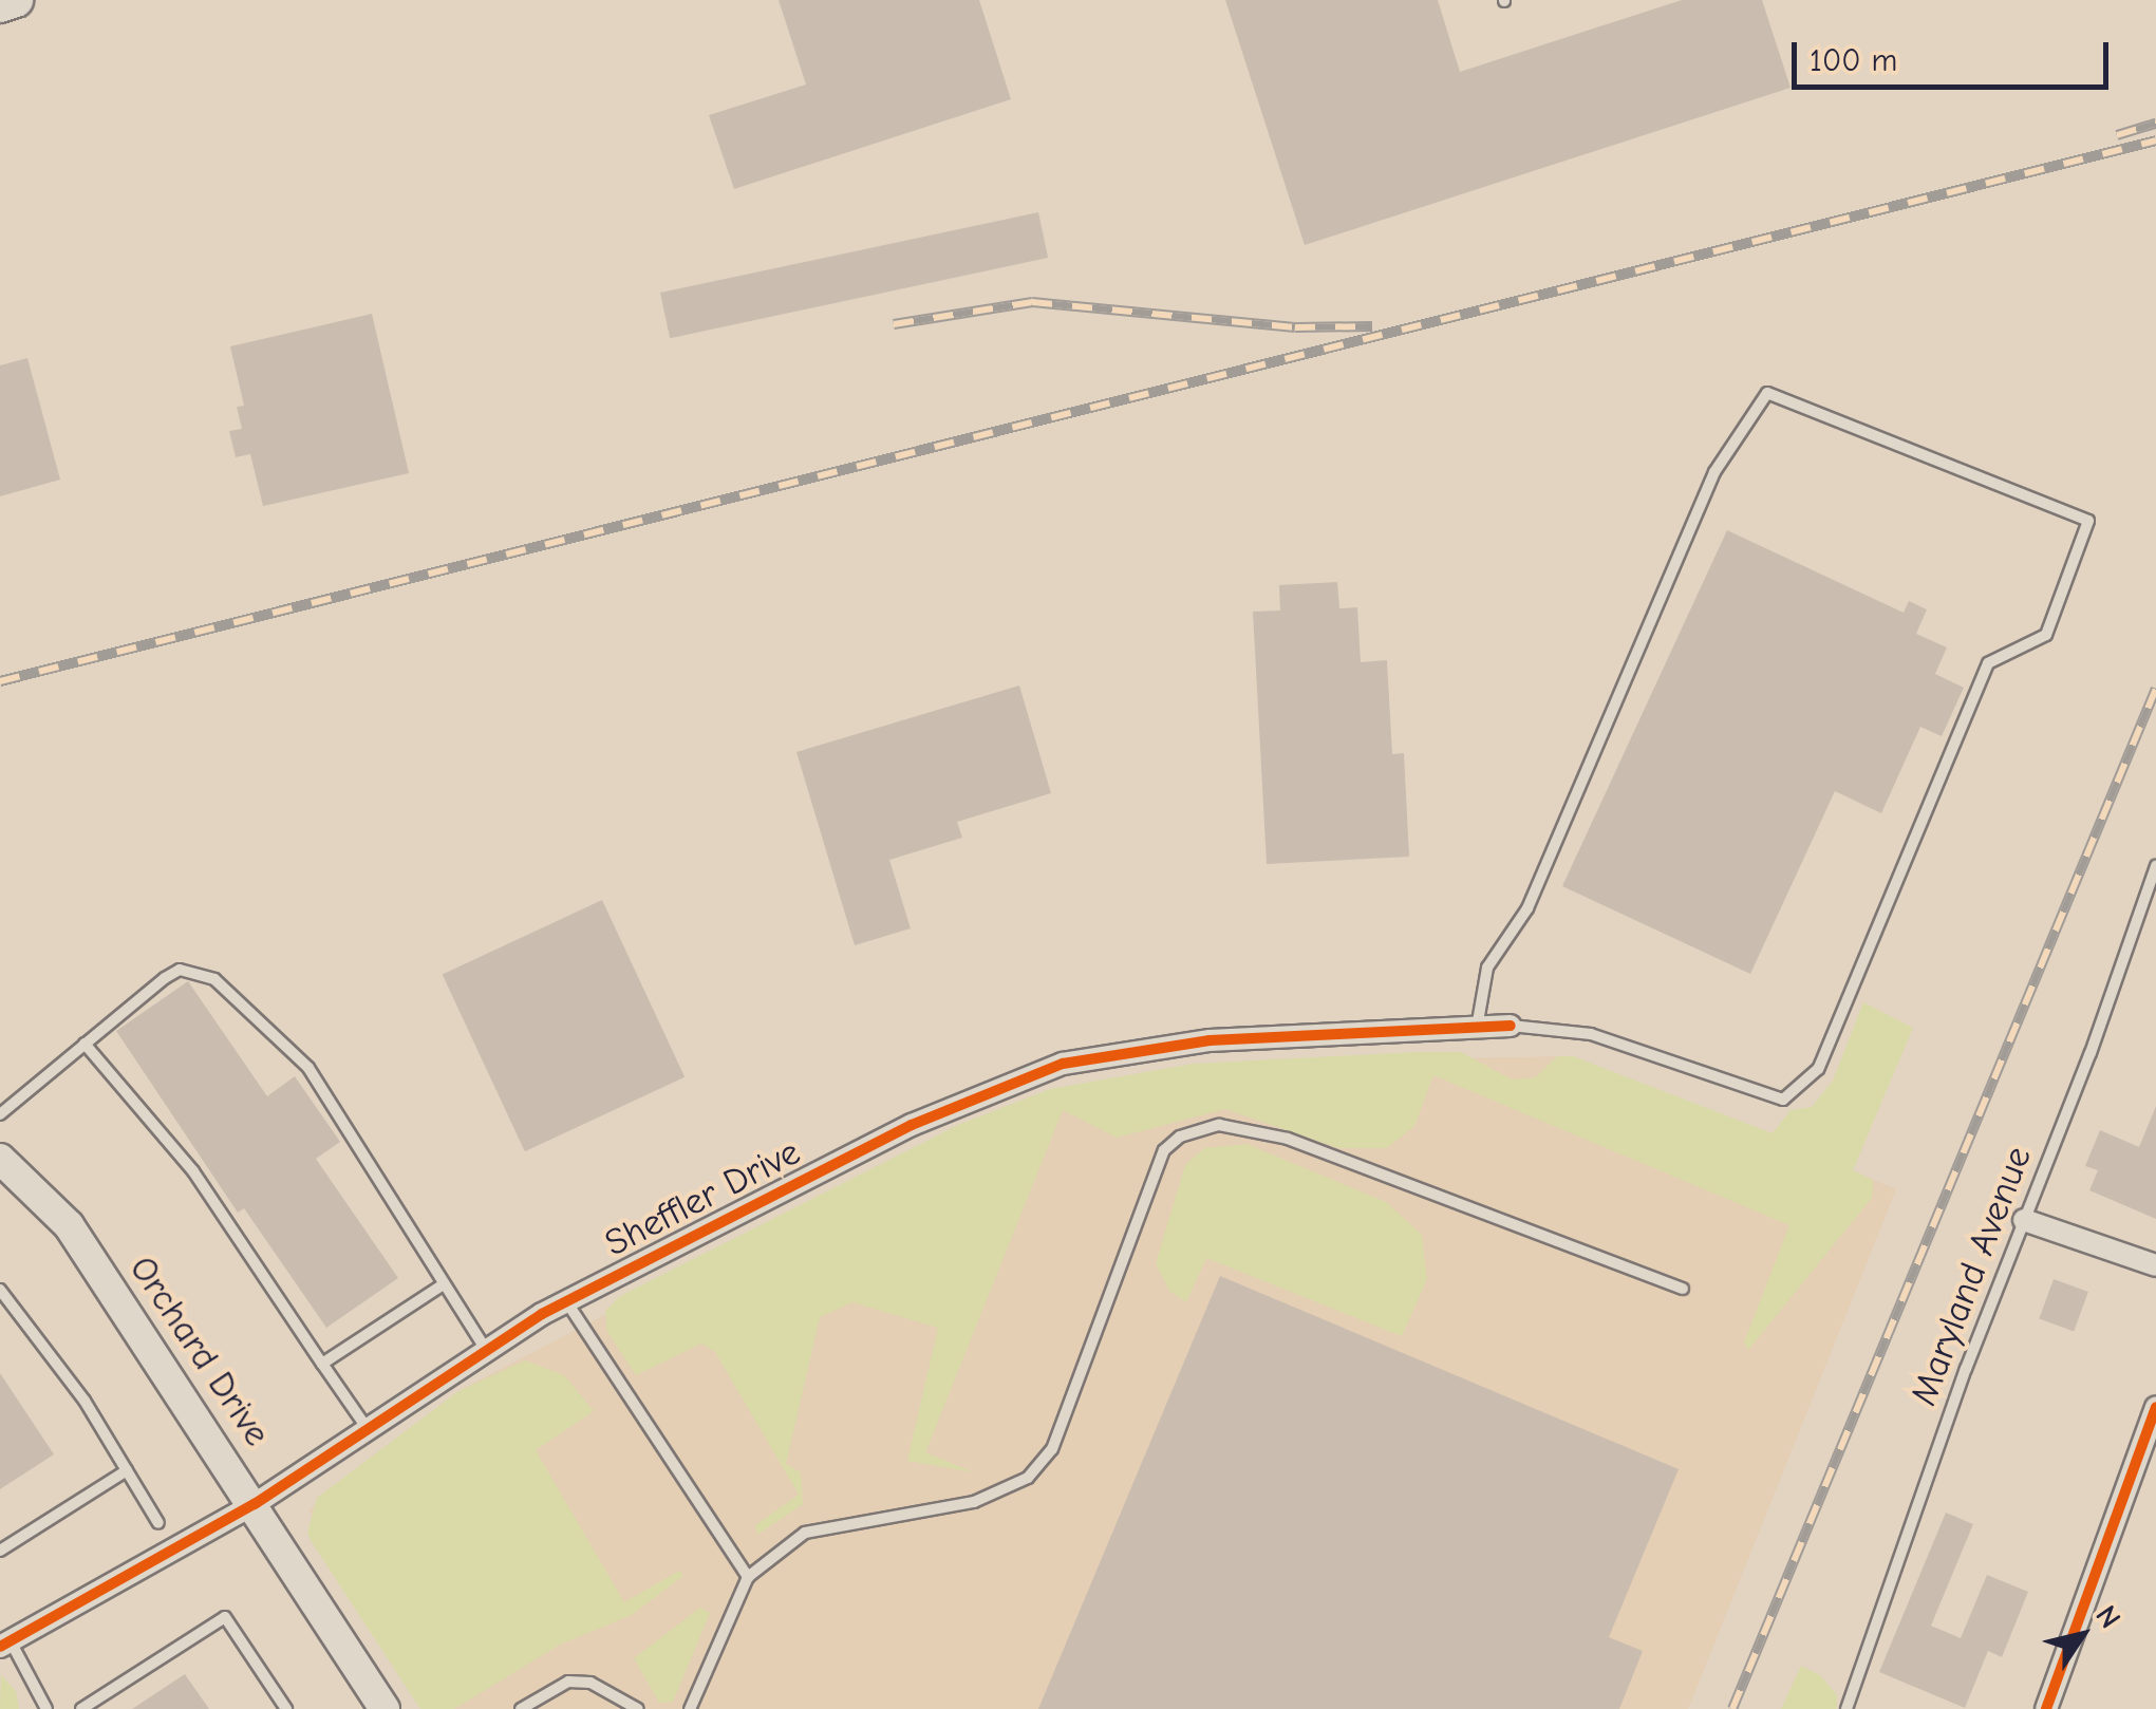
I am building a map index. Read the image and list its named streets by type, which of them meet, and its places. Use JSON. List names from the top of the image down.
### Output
{
  "streets": {
    "street": ["Sheffler Drive", "Orchard Drive"],
    "lane": ["Maryland Avenue"]
  },
  "crossings": [
    ["Sheffler Drive", "Orchard Drive"]
  ],
  "scale_bar": "100 m",
  "north": "top right"
}
